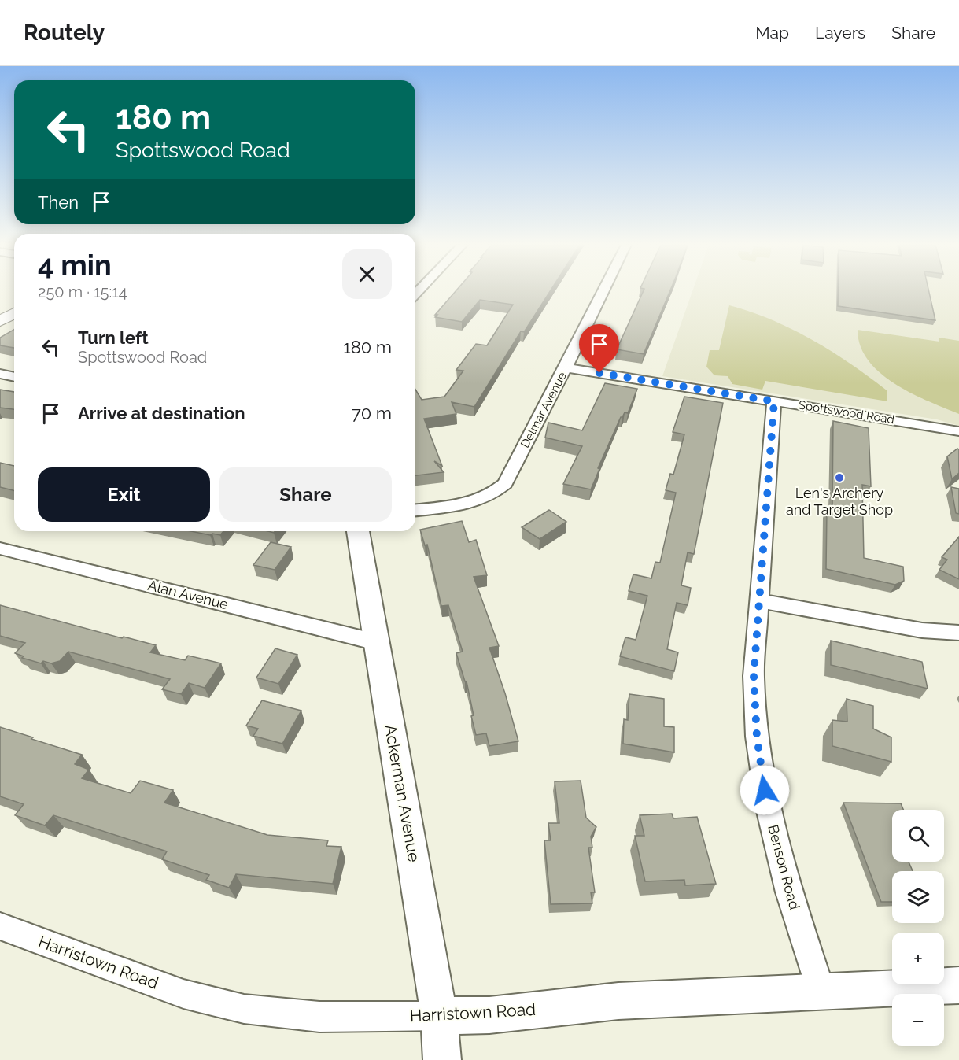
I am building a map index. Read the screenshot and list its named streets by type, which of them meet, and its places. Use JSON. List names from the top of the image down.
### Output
{
  "streets": {
    "street": [
      "Delmar Avenue",
      "Spottswood Road",
      "Alan Avenue",
      "Ackerman Avenue",
      "Benson Road",
      "Harristown Road"
    ]
  },
  "crossings": [
    ["Delmar Avenue", "Spottswood Road"],
    ["Spottswood Road", "Benson Road"],
    ["Alan Avenue", "Ackerman Avenue"],
    ["Ackerman Avenue", "Harristown Road"],
    ["Benson Road", "Harristown Road"]
  ],
  "places": ["Len's Archery and Target Shop"],
  "page": {
    "header": "Routely",
    "nav": ["Map", "Layers", "Share"],
    "turn": ["180 m", "Spottswood Road"],
    "then": "Then",
    "heading": ["4 min", "250 m · 15:14"],
    "list": [
      {
        "name": "Turn left",
        "note": "Spottswood Road",
        "value": "180 m"
      },
      {
        "name": "Arrive at destination",
        "value": "70 m"
      }
    ],
    "buttons": ["Exit", "Share"],
    "map_buttons": ["+", "−"]
  }
}
